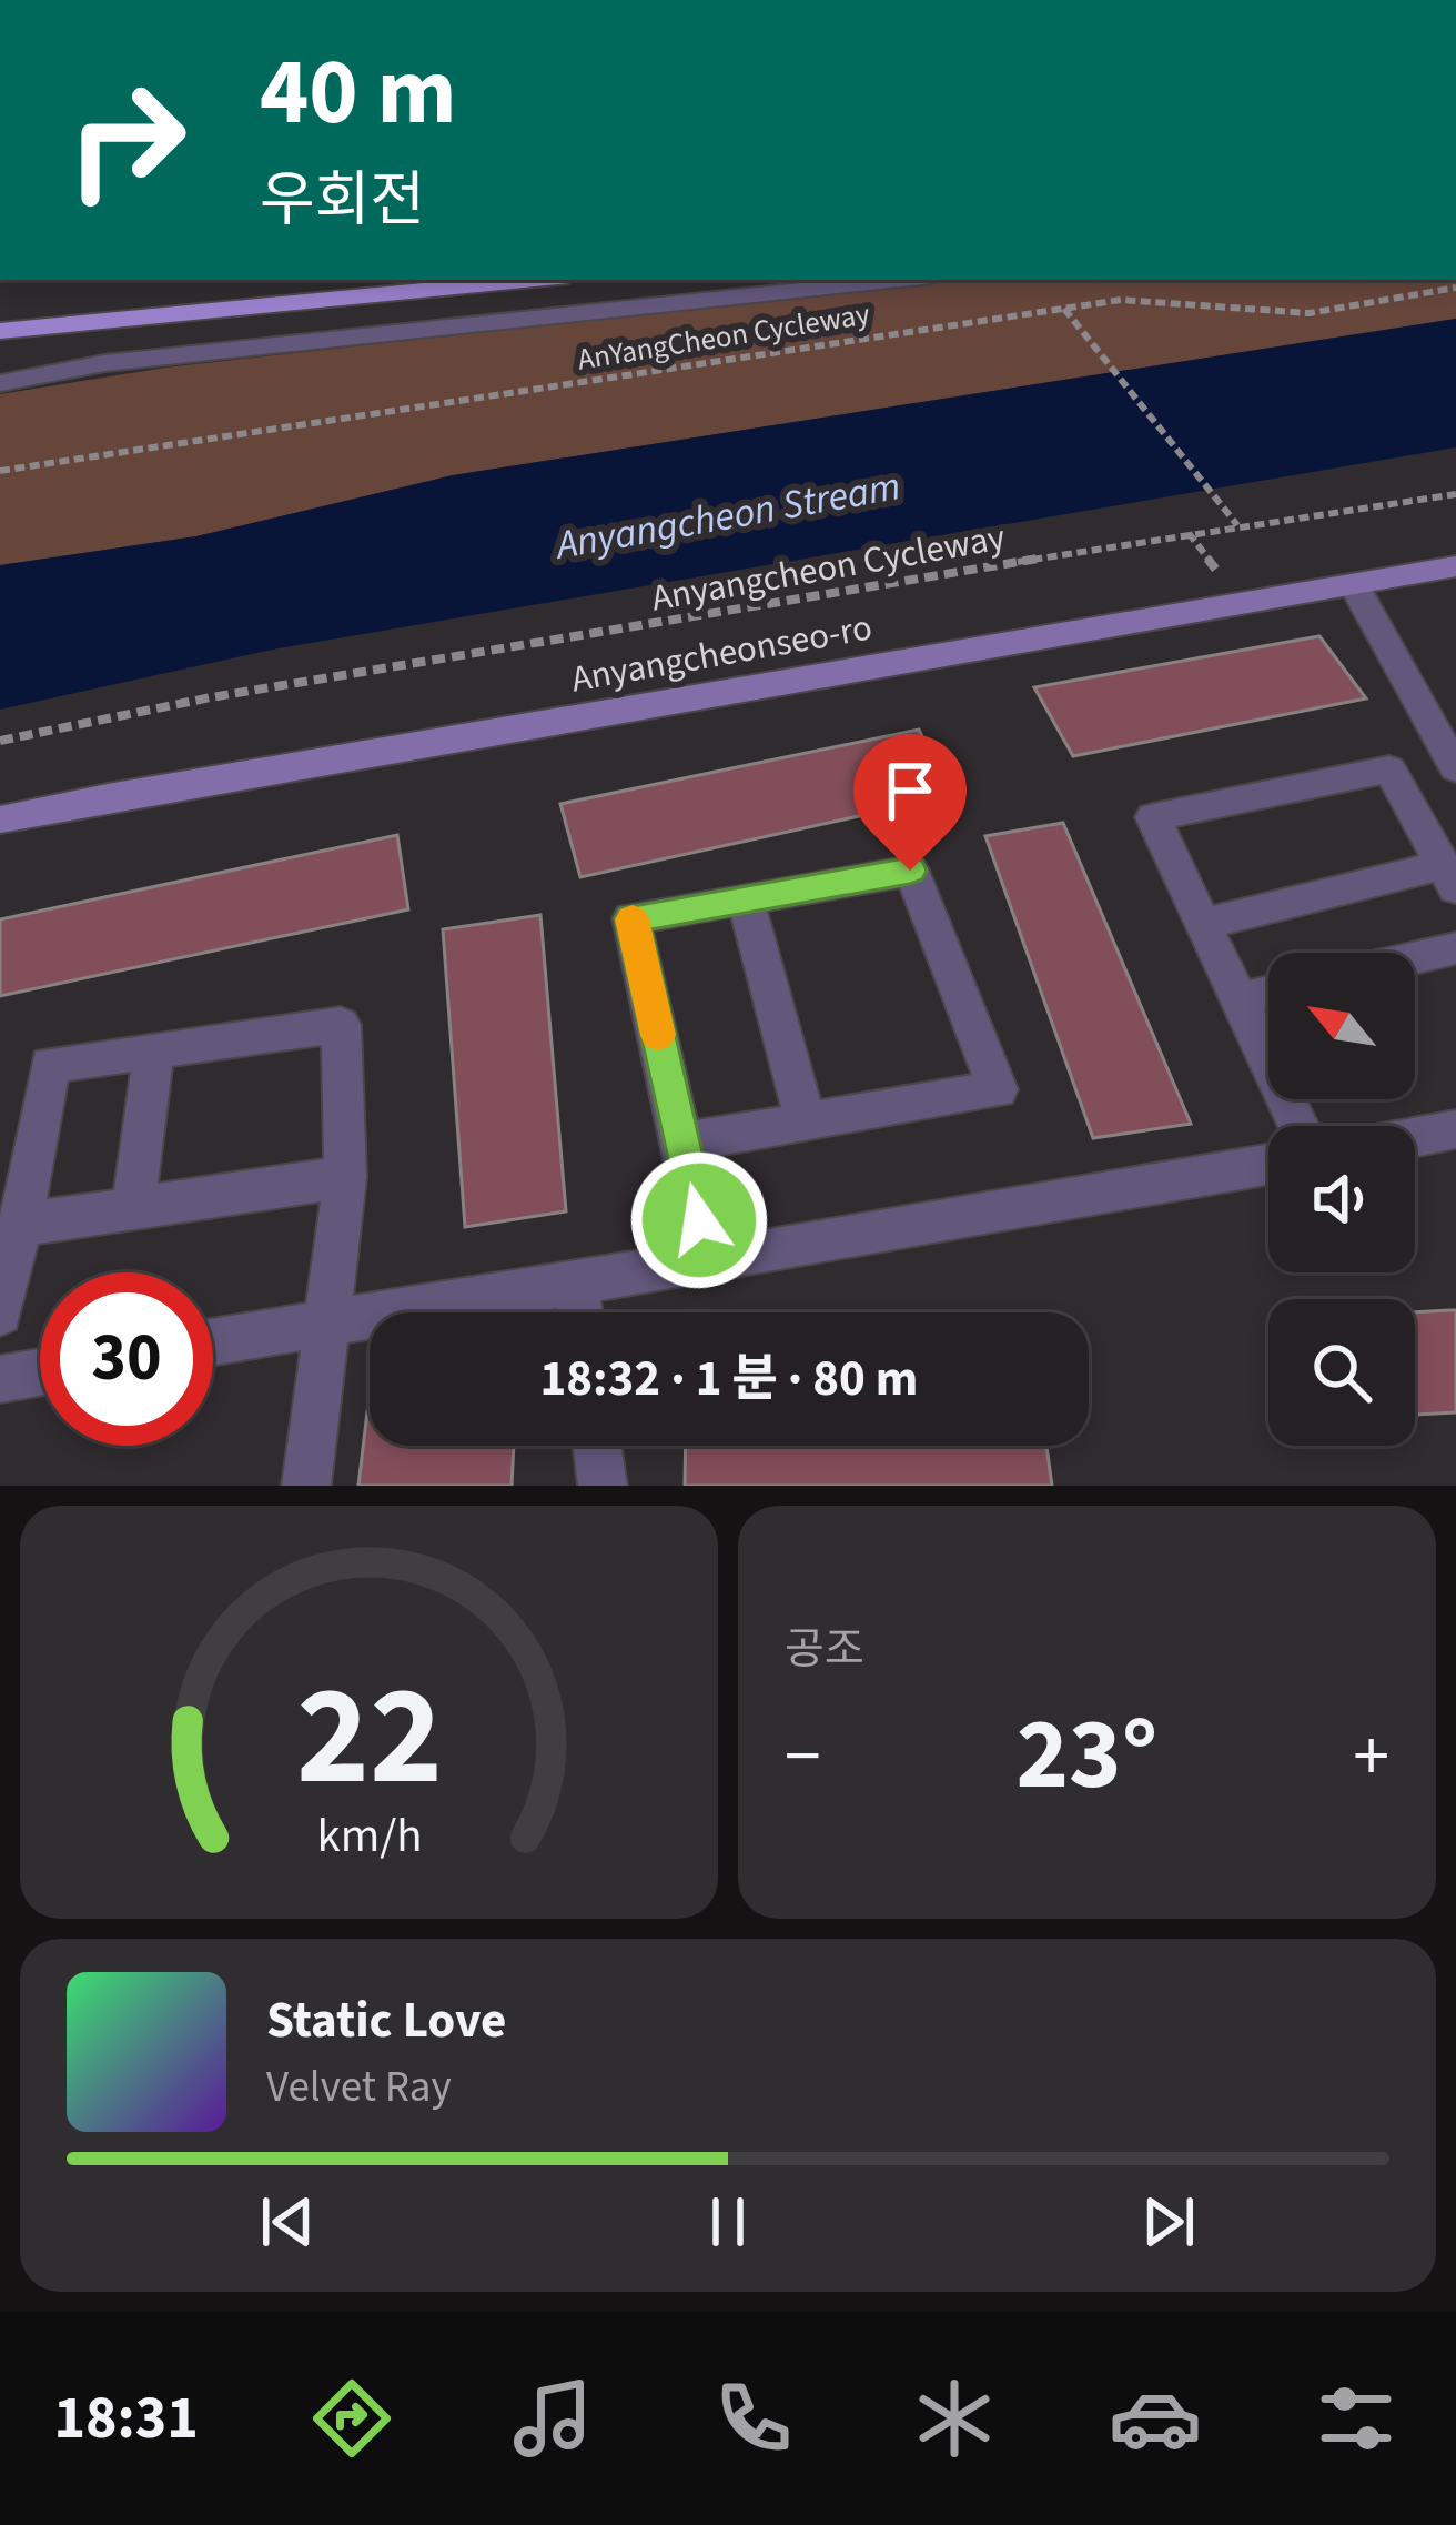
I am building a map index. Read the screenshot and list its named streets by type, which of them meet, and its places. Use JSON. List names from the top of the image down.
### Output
{
  "streets": {
    "street": ["Anyangcheonseo-ro"],
    "path": ["AnYangCheon Cycleway", "Anyangcheon Cycleway"]
  },
  "water": ["Anyangcheon Stream"],
  "north": "top left",
  "page": {
    "turn": ["40 m", "우회전"],
    "limit": "30",
    "trip": "18:32 · 1 분 · 80 m",
    "tile": "공조",
    "heat": ["−", "23°", "+"],
    "song": ["Static Love", "Velvet Ray"],
    "tabs": "18:31",
    "gauge": ["22", "km/h"]
  }
}
